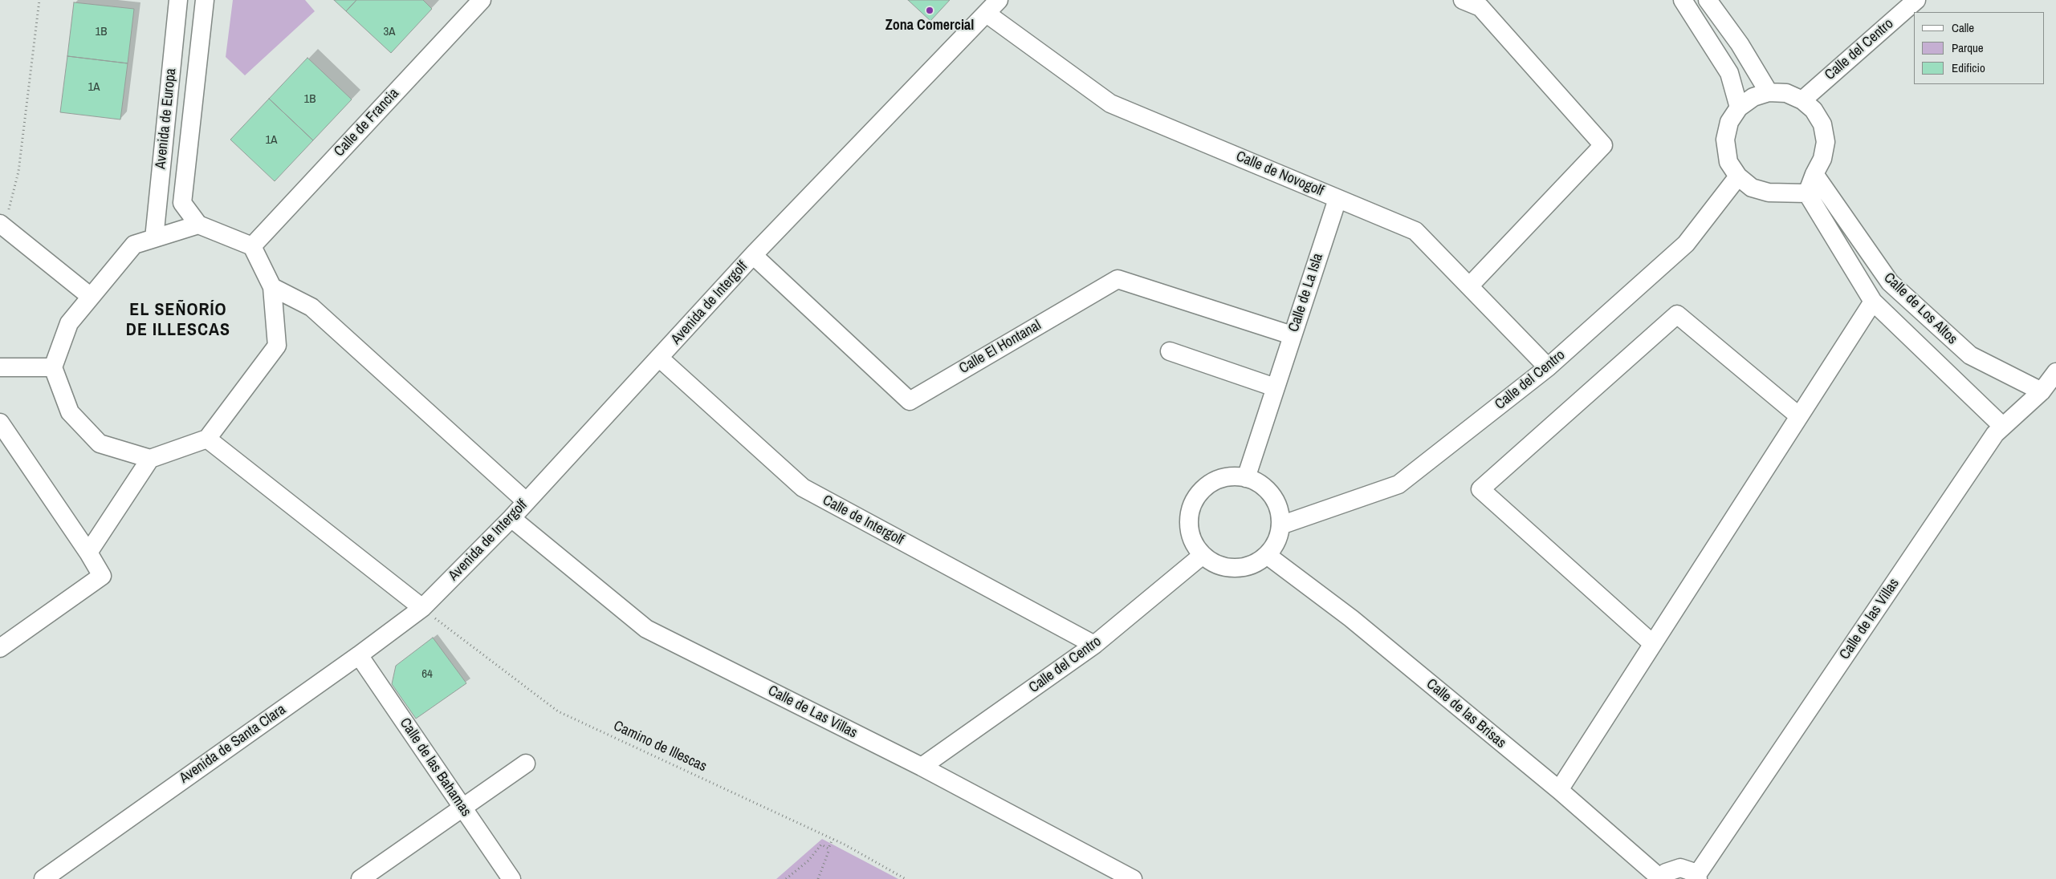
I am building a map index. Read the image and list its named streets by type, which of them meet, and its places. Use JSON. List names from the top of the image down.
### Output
{
  "streets": {
    "street": [
      "Calle del Centro",
      "Avenida de Europa",
      "Calle de Francia",
      "Calle de Novogolf",
      "Calle de La Isla",
      "Avenida de Intergolf",
      "Calle de Los Altos",
      "Calle El Hontanal",
      "Calle de Intergolf",
      "Calle de las Villas",
      "Calle de Las Villas",
      "Calle de las Brisas",
      "Avenida de Santa Clara",
      "Calle de las Bahamas"
    ],
    "path": ["Camino de Illescas"]
  },
  "crossings": [
    ["Calle del Centro", "Calle de Novogolf"],
    ["Calle del Centro", "Calle de La Isla"],
    ["Calle del Centro", "Calle de Los Altos"],
    ["Calle del Centro", "Calle de Intergolf"],
    ["Calle del Centro", "Calle de Las Villas"],
    ["Calle del Centro", "Calle de las Brisas"],
    ["Calle de Novogolf", "Calle de La Isla"],
    ["Calle de Novogolf", "Avenida de Intergolf"],
    ["Calle de La Isla", "Calle El Hontanal"],
    ["Calle de La Isla", "Calle de las Brisas"],
    ["Avenida de Intergolf", "Calle El Hontanal"],
    ["Avenida de Intergolf", "Calle de Intergolf"],
    ["Avenida de Intergolf", "Calle de Las Villas"],
    ["Avenida de Intergolf", "Avenida de Santa Clara"],
    ["Avenida de Intergolf", "Camino de Illescas"],
    ["Calle de Los Altos", "Calle de las Villas"],
    ["Avenida de Santa Clara", "Camino de Illescas"],
    ["Avenida de Santa Clara", "Calle de las Bahamas"]
  ],
  "districts": ["EL SEÑORÍO DE ILLESCAS"],
  "places": ["Zona Comercial"],
  "house_numbers": [
    "1B",
    "3A",
    "1A",
    "1B",
    "1A",
    "64"
  ],
  "legend": ["Calle", "Parque", "Edificio"]
}
